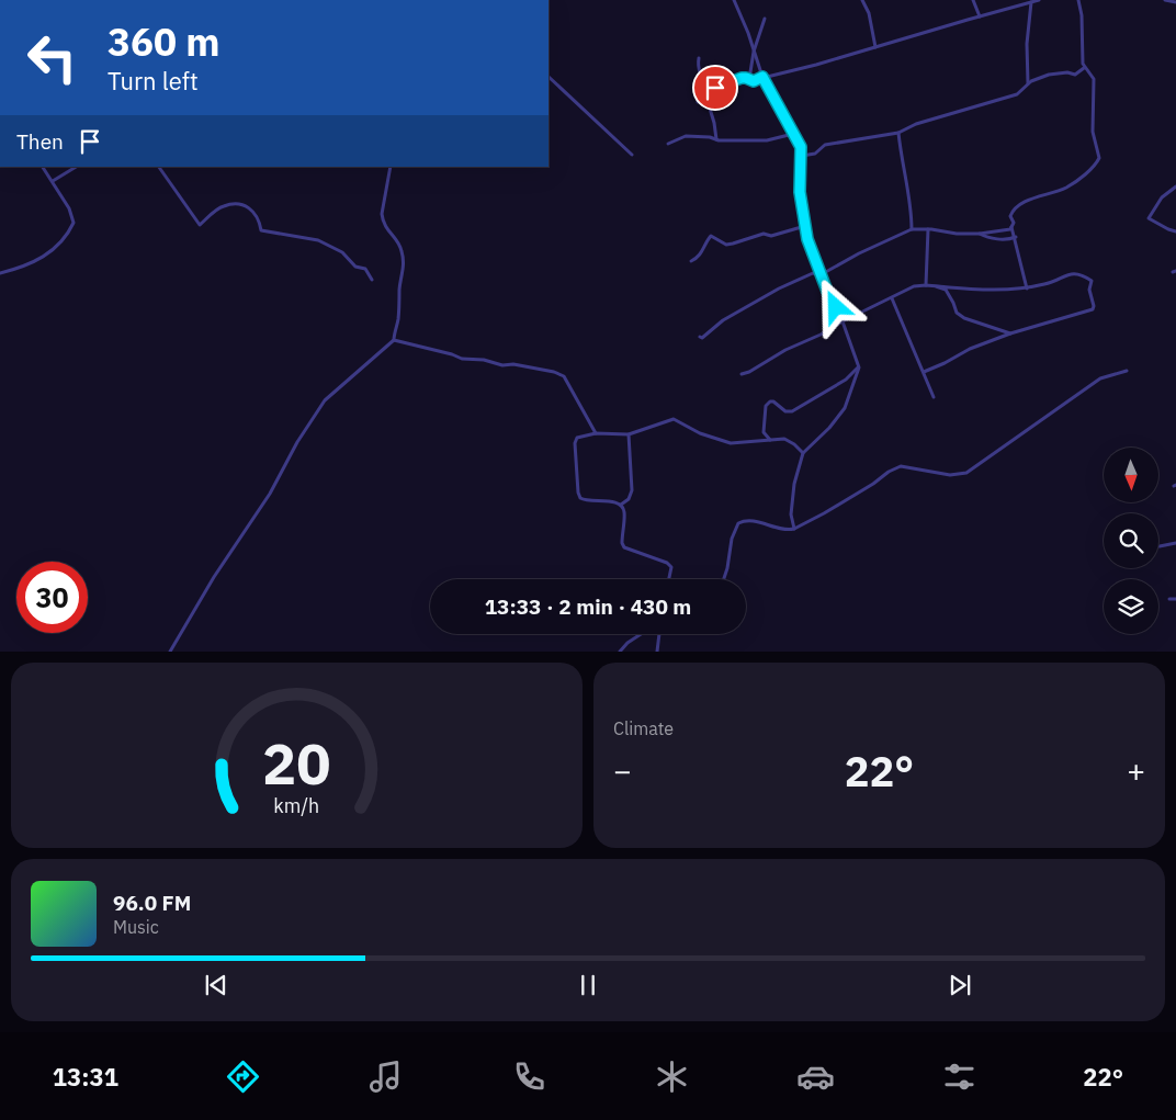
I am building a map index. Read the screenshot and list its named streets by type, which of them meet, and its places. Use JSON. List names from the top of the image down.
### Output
{
  "north": "bottom",
  "page": {
    "turn": ["360 m", "Turn left"],
    "then": "Then",
    "limit": "30",
    "trip": "13:33 · 2 min · 430 m",
    "tile": "Climate",
    "heat": ["−", "22°", "+"],
    "song": ["96.0 FM", "Music"],
    "tabs": ["13:31", "22°"],
    "gauge": ["20", "km/h"]
  }
}
